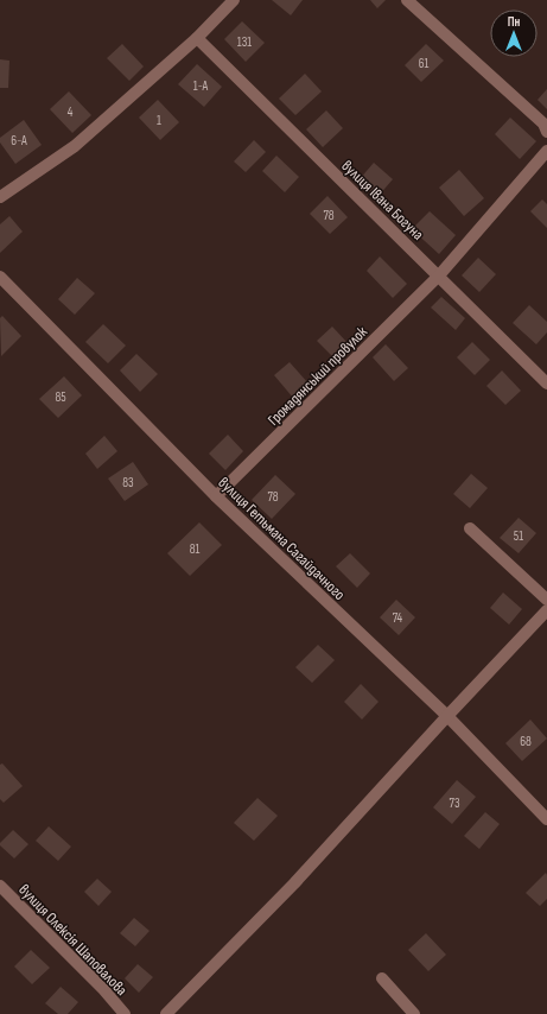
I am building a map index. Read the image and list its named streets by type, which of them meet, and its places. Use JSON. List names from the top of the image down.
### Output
{
  "streets": {
    "street": [
      "вулиця Івана Богуна",
      "Громадянський провулок",
      "вулиця Гетьмана Сагайдачного",
      "вулиця Олексія Шаповалова"
    ]
  },
  "crossings": [
    ["вулиця Івана Богуна", "Громадянський провулок"],
    ["Громадянський провулок", "вулиця Гетьмана Сагайдачного"]
  ],
  "house_numbers": [
    "131",
    "61",
    "1-А",
    "4",
    "1",
    "6-А",
    "78",
    "85",
    "83",
    "78",
    "51",
    "81",
    "74",
    "68",
    "73"
  ],
  "north": "top"
}
